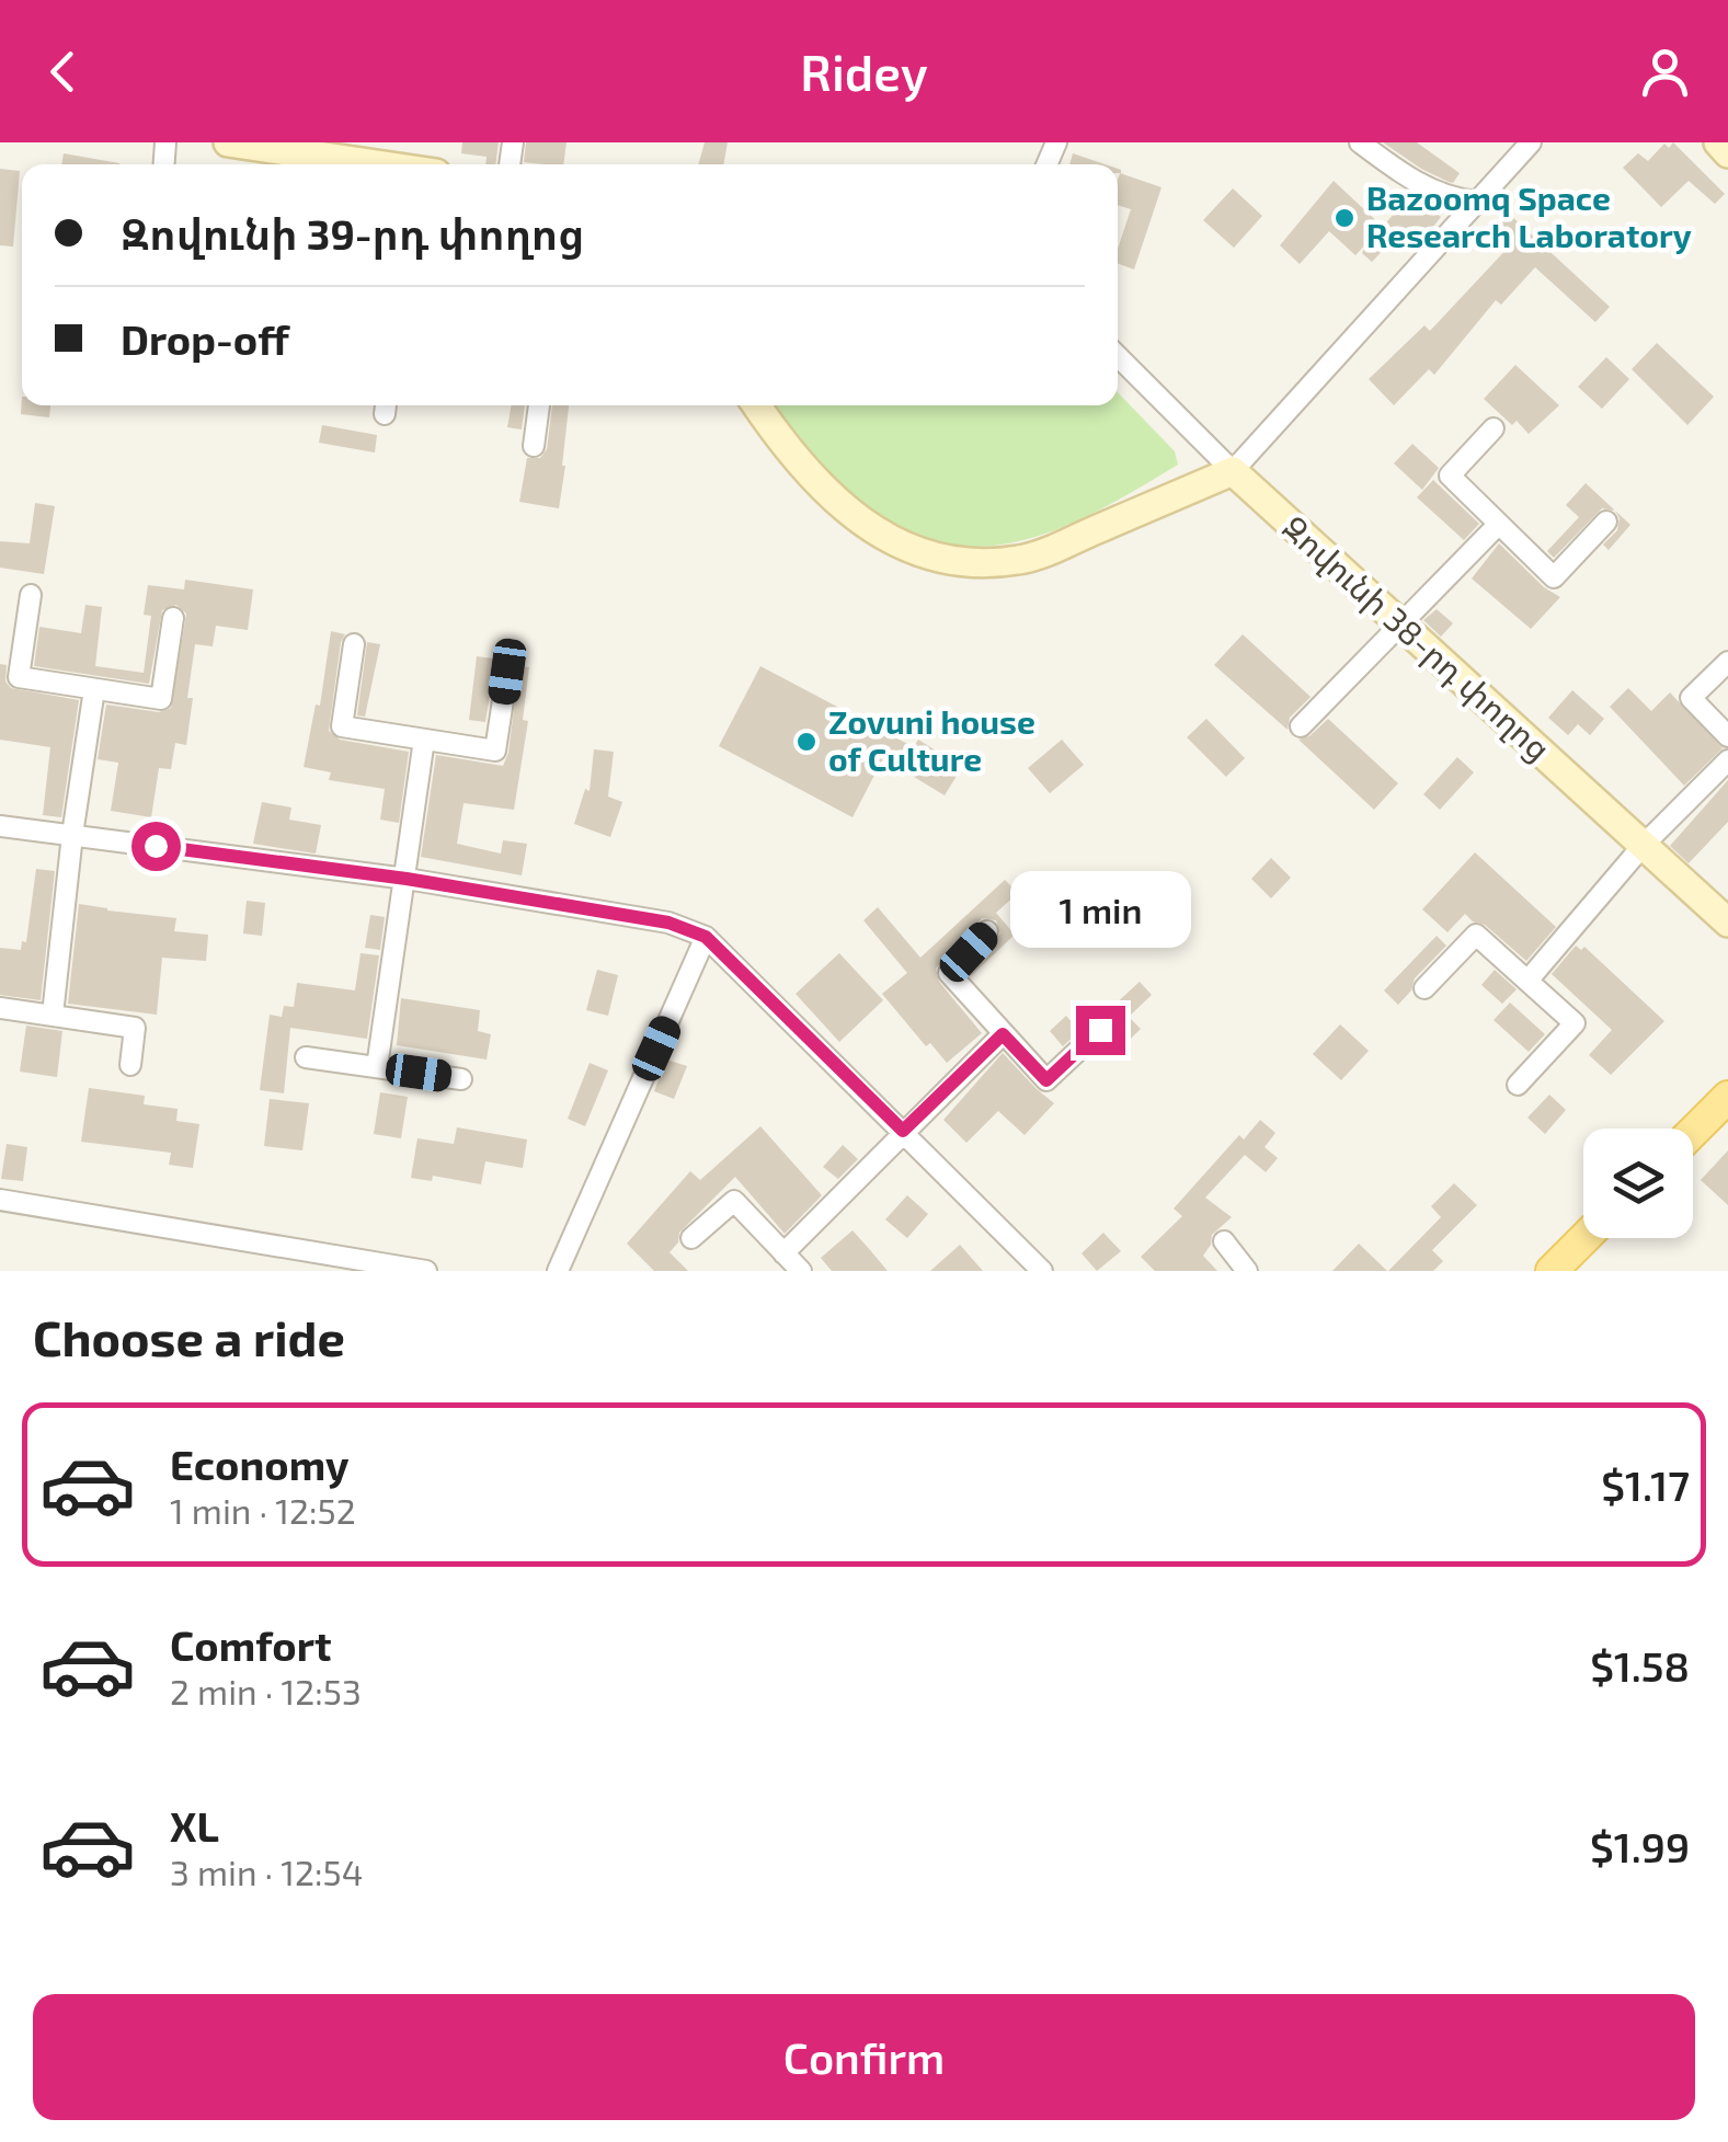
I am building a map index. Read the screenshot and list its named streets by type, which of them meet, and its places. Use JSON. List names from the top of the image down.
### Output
{
  "streets": {
    "street": ["Զովունի 38-րդ փողոց"]
  },
  "places": ["Bazoomq Space Research Laboratory", "Zovuni house of Culture"],
  "page": {
    "header": "Ridey",
    "banner": ["Զովունի 39-րդ փողոց", "Drop-off"],
    "bubble": "1 min",
    "heading": "Choose a ride",
    "list": [
      {
        "name": "Economy",
        "note": "1 min · 12:52",
        "value": "$1.17"
      },
      {
        "name": "Comfort",
        "note": "2 min · 12:53",
        "value": "$1.58"
      },
      {
        "name": "XL",
        "note": "3 min · 12:54",
        "value": "$1.99"
      }
    ],
    "buttons": "Confirm"
  }
}
